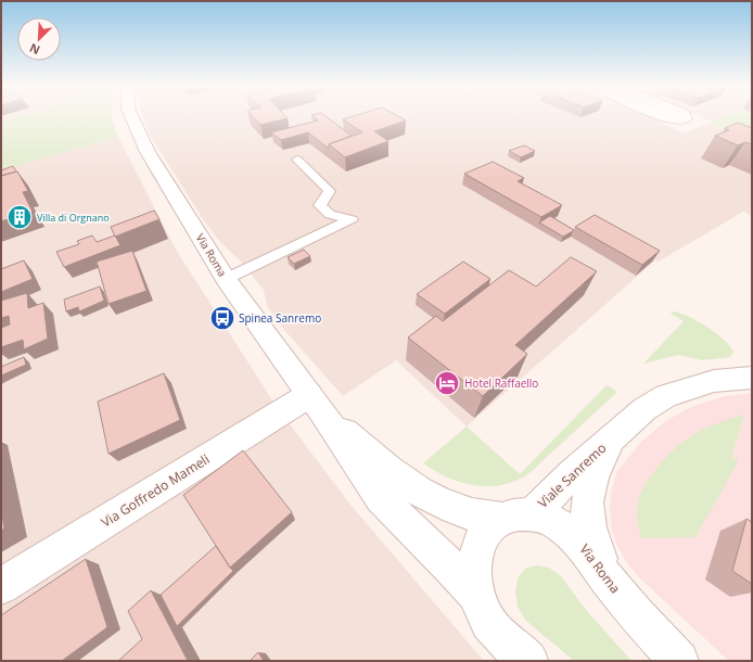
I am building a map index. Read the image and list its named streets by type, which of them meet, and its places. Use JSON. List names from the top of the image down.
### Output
{
  "streets": {
    "street": ["Via Roma", "Viale Sanremo", "Via Goffredo Mameli"]
  },
  "crossings": [
    ["Via Roma", "Viale Sanremo"],
    ["Via Roma", "Via Goffredo Mameli"]
  ],
  "places": {
    "building": ["Villa di Orgnano"],
    "bus stop": ["Spinea Sanremo"],
    "hotel": ["Hotel Raffaello"]
  },
  "north": "bottom left"
}
